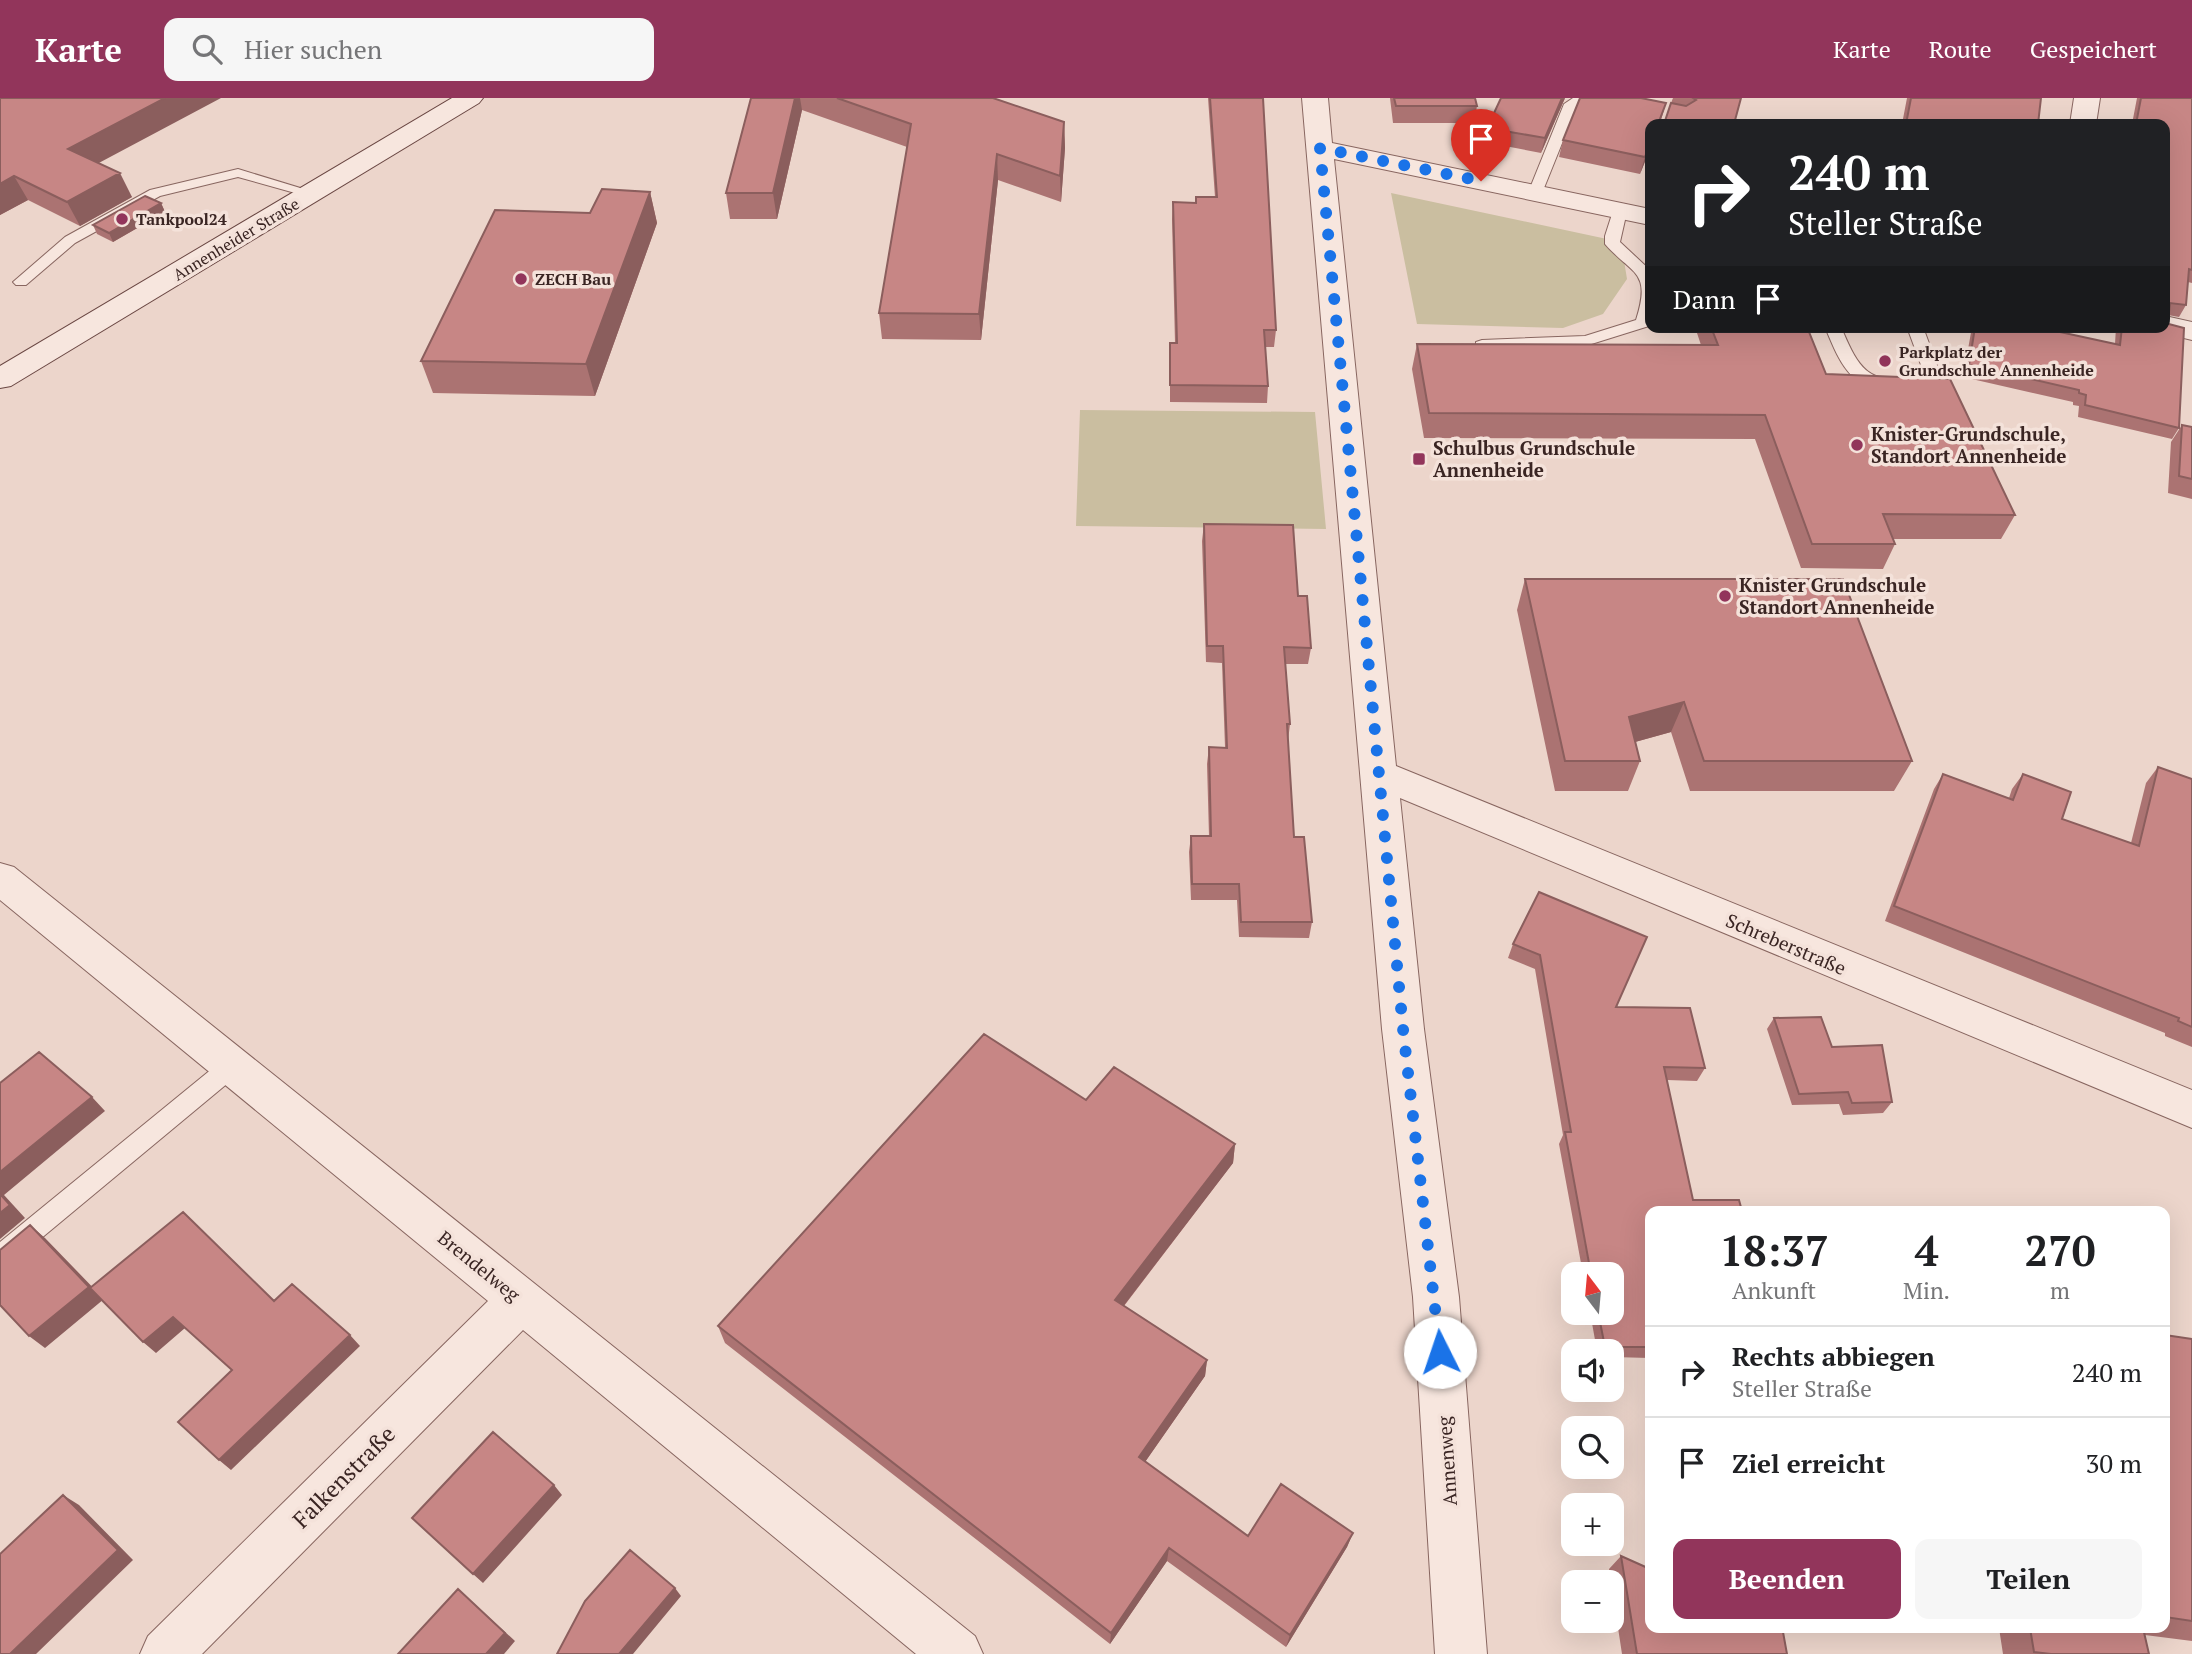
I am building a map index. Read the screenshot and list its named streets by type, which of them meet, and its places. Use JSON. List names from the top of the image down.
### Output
{
  "streets": {
    "street": [
      "Annenheider Straße",
      "Schreberstraße",
      "Brendelweg",
      "Annenweg",
      "Falkenstraße"
    ]
  },
  "crossings": [
    ["Schreberstraße", "Annenweg"],
    ["Brendelweg", "Falkenstraße"]
  ],
  "places": {
    "other": [
      "Tankpool24",
      "ZECH Bau",
      "Parkplatz der Grundschule Annenheide",
      "Knister-Grundschule, Standort Annenheide",
      "Knister Grundschule Standort Annenheide"
    ],
    "transit": ["Schulbus Grundschule Annenheide"]
  },
  "north": "top",
  "page": {
    "header": "Karte",
    "search": "Hier suchen",
    "nav": ["Karte", "Route", "Gespeichert"],
    "turn": ["240 m", "Steller Straße"],
    "then": "Dann",
    "eta": [
      "18:37",
      "Ankunft",
      "4",
      "Min.",
      "270",
      "m"
    ],
    "map_buttons": ["+", "−"],
    "list": [
      {
        "name": "Rechts abbiegen",
        "note": "Steller Straße",
        "value": "240 m"
      },
      {
        "name": "Ziel erreicht",
        "value": "30 m"
      }
    ],
    "buttons": ["Beenden", "Teilen"]
  }
}
